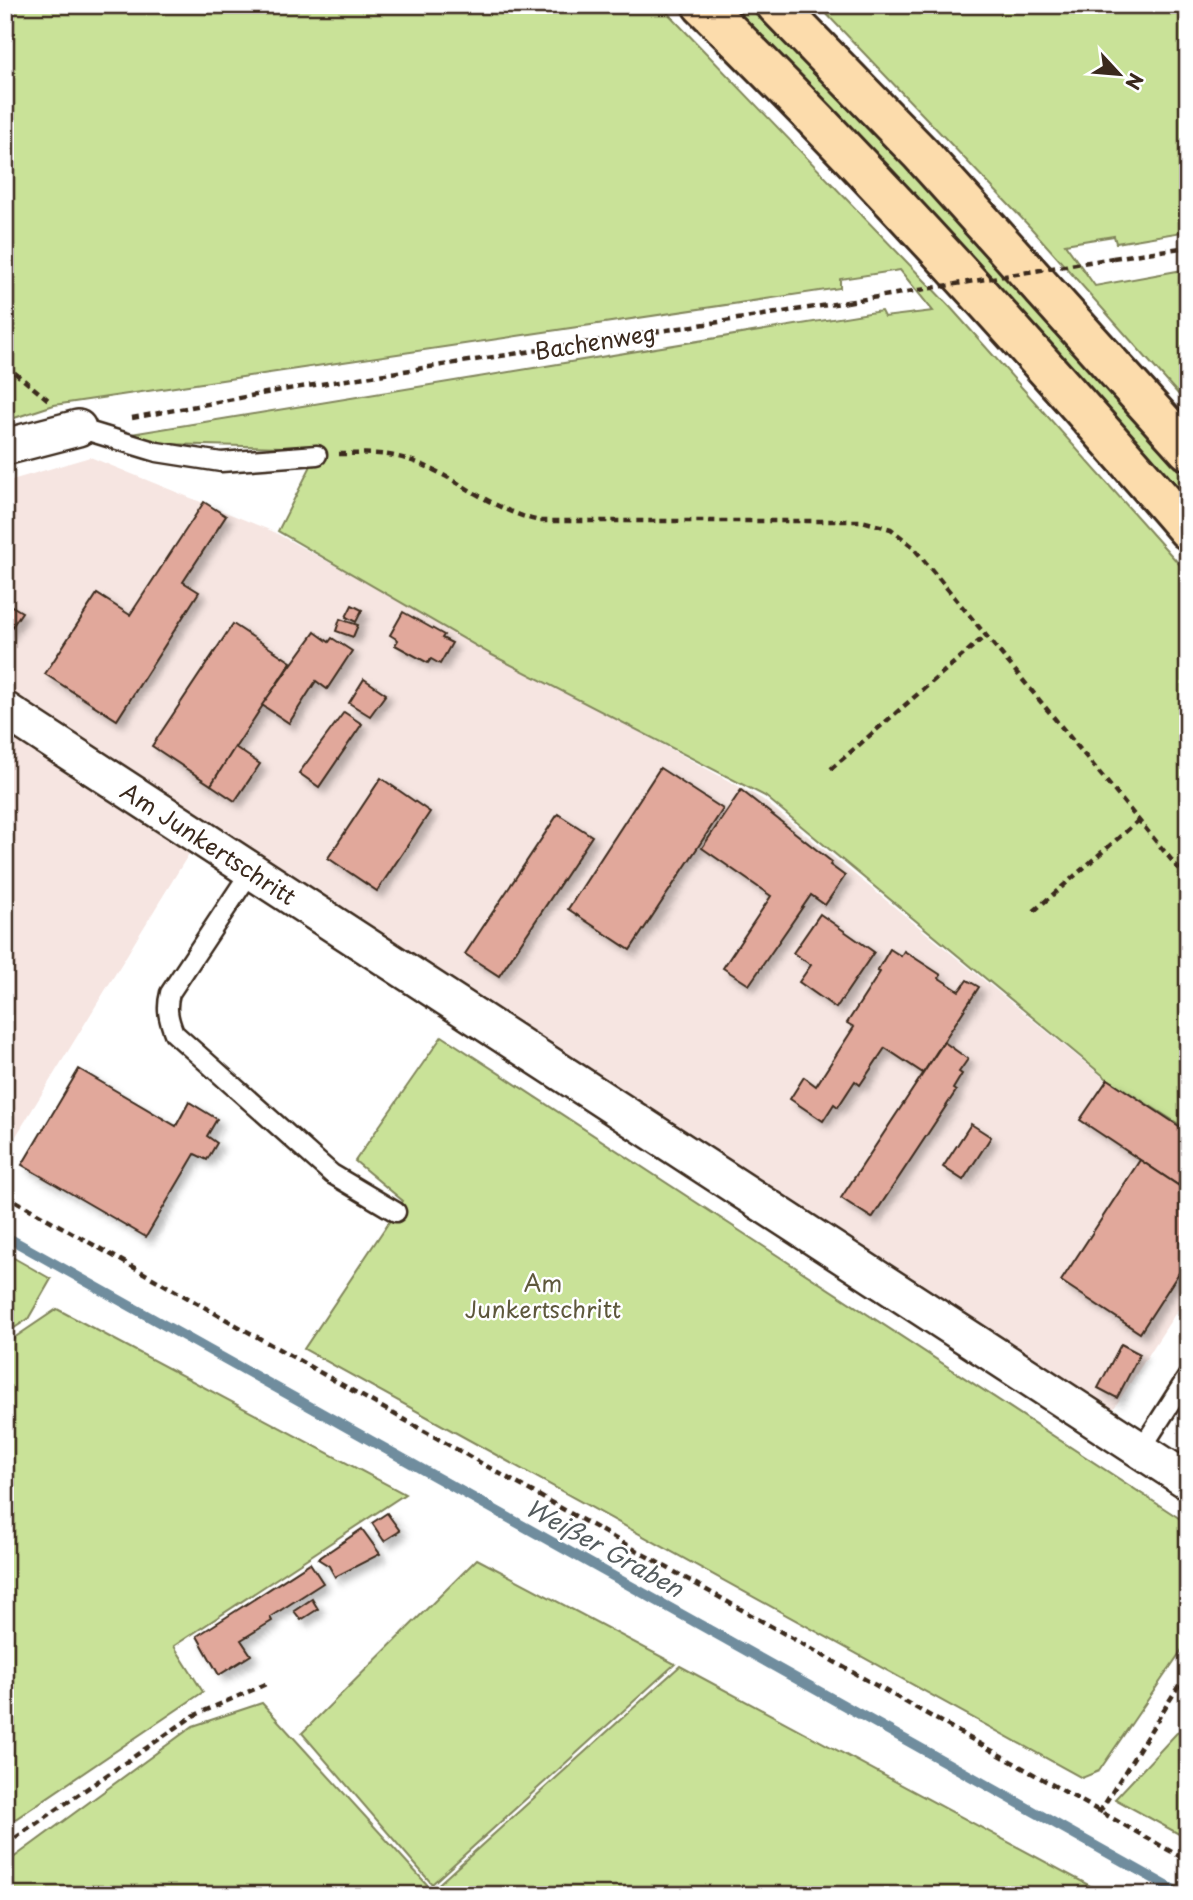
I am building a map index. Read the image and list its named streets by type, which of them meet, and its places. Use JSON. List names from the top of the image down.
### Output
{
  "streets": {
    "street": ["Am Junkertschritt"],
    "path": ["Bachenweg"]
  },
  "water": ["Weißer Graben"],
  "parks": ["Am Junkertschritt"],
  "north": "bottom right"
}
